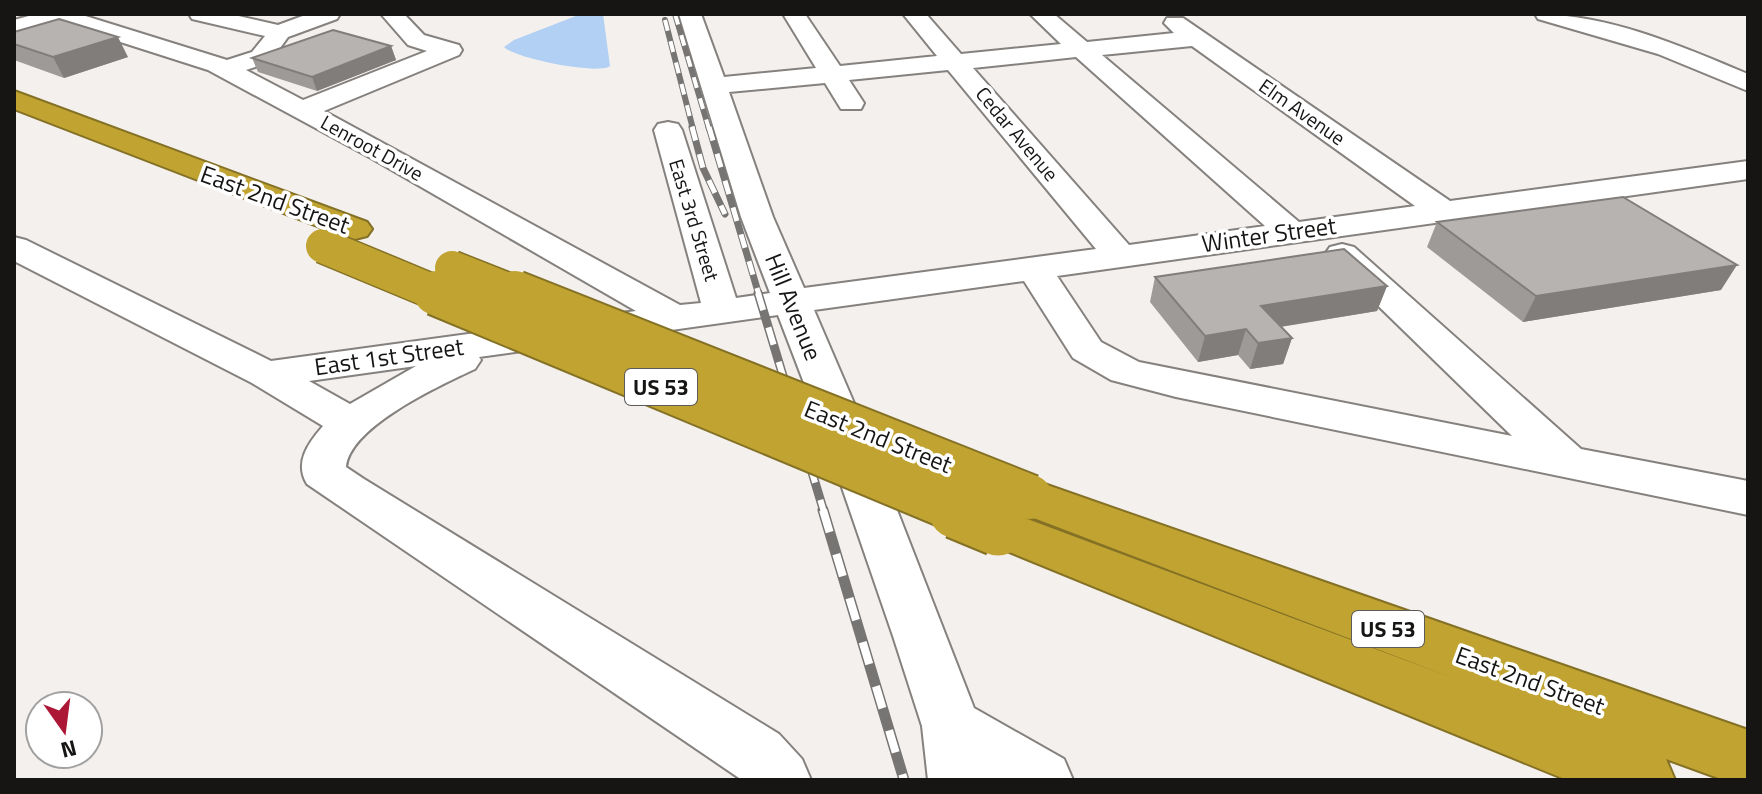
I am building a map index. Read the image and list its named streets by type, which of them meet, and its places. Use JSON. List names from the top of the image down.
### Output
{
  "streets": {
    "highway": ["East 2nd Street", "US 53"],
    "street": [
      "Elm Avenue",
      "Cedar Avenue",
      "Lenroot Drive",
      "East 3rd Street",
      "Winter Street",
      "Hill Avenue",
      "East 1st Street"
    ]
  },
  "crossings": [
    ["Elm Avenue", "Winter Street"],
    ["Cedar Avenue", "Winter Street"],
    ["Lenroot Drive", "East 1st Street"],
    ["East 3rd Street", "East 1st Street"],
    ["Winter Street", "Hill Avenue"],
    ["Winter Street", "East 1st Street"],
    ["Hill Avenue", "East 1st Street"]
  ],
  "north": "bottom"
}
